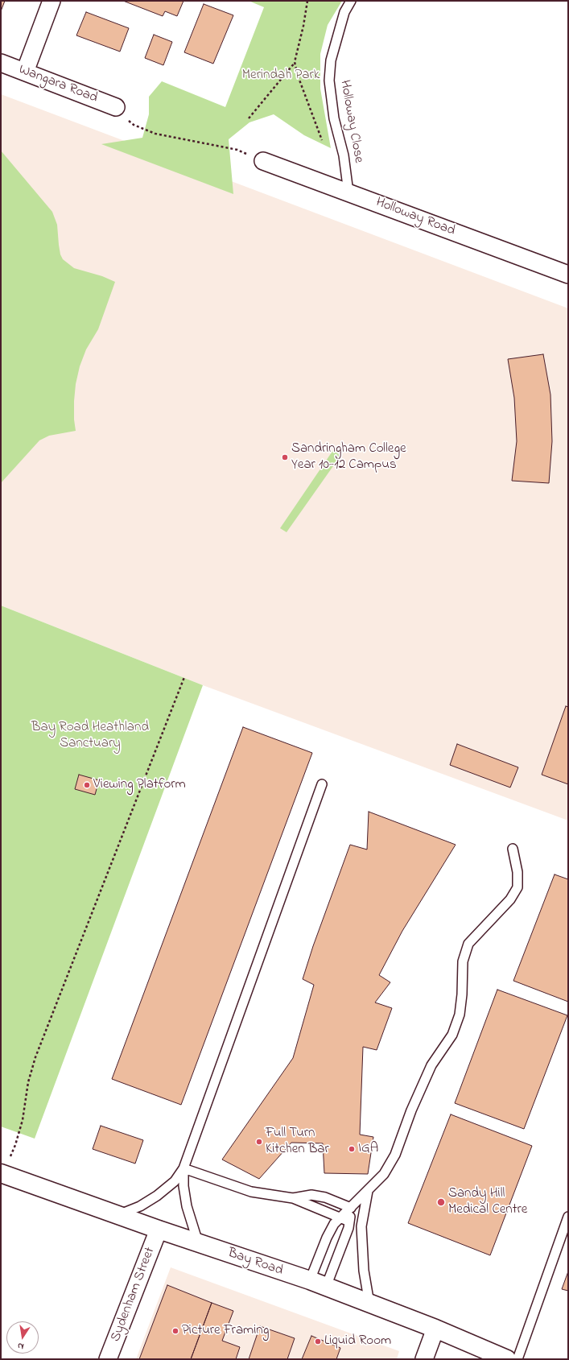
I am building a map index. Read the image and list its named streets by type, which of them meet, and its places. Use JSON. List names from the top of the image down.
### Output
{
  "streets": {
    "main road": ["Bay Road"],
    "street": ["Wangara Road", "Holloway Road", "Sydenham Street"],
    "lane": ["Holloway Close"]
  },
  "crossings": [
    ["Holloway Close", "Holloway Road"],
    ["Bay Road", "Sydenham Street"]
  ],
  "parks": ["Merindah Park", "Bay Road Heathland Sanctuary"],
  "places": [
    "Sandringham College Year 10-12 Campus",
    "Viewing Platform",
    "Full Turn Kitchen Bar",
    "IGA",
    "Sandy Hill Medical Centre",
    "Picture Framing",
    "Liquid Room"
  ],
  "north": "bottom"
}
